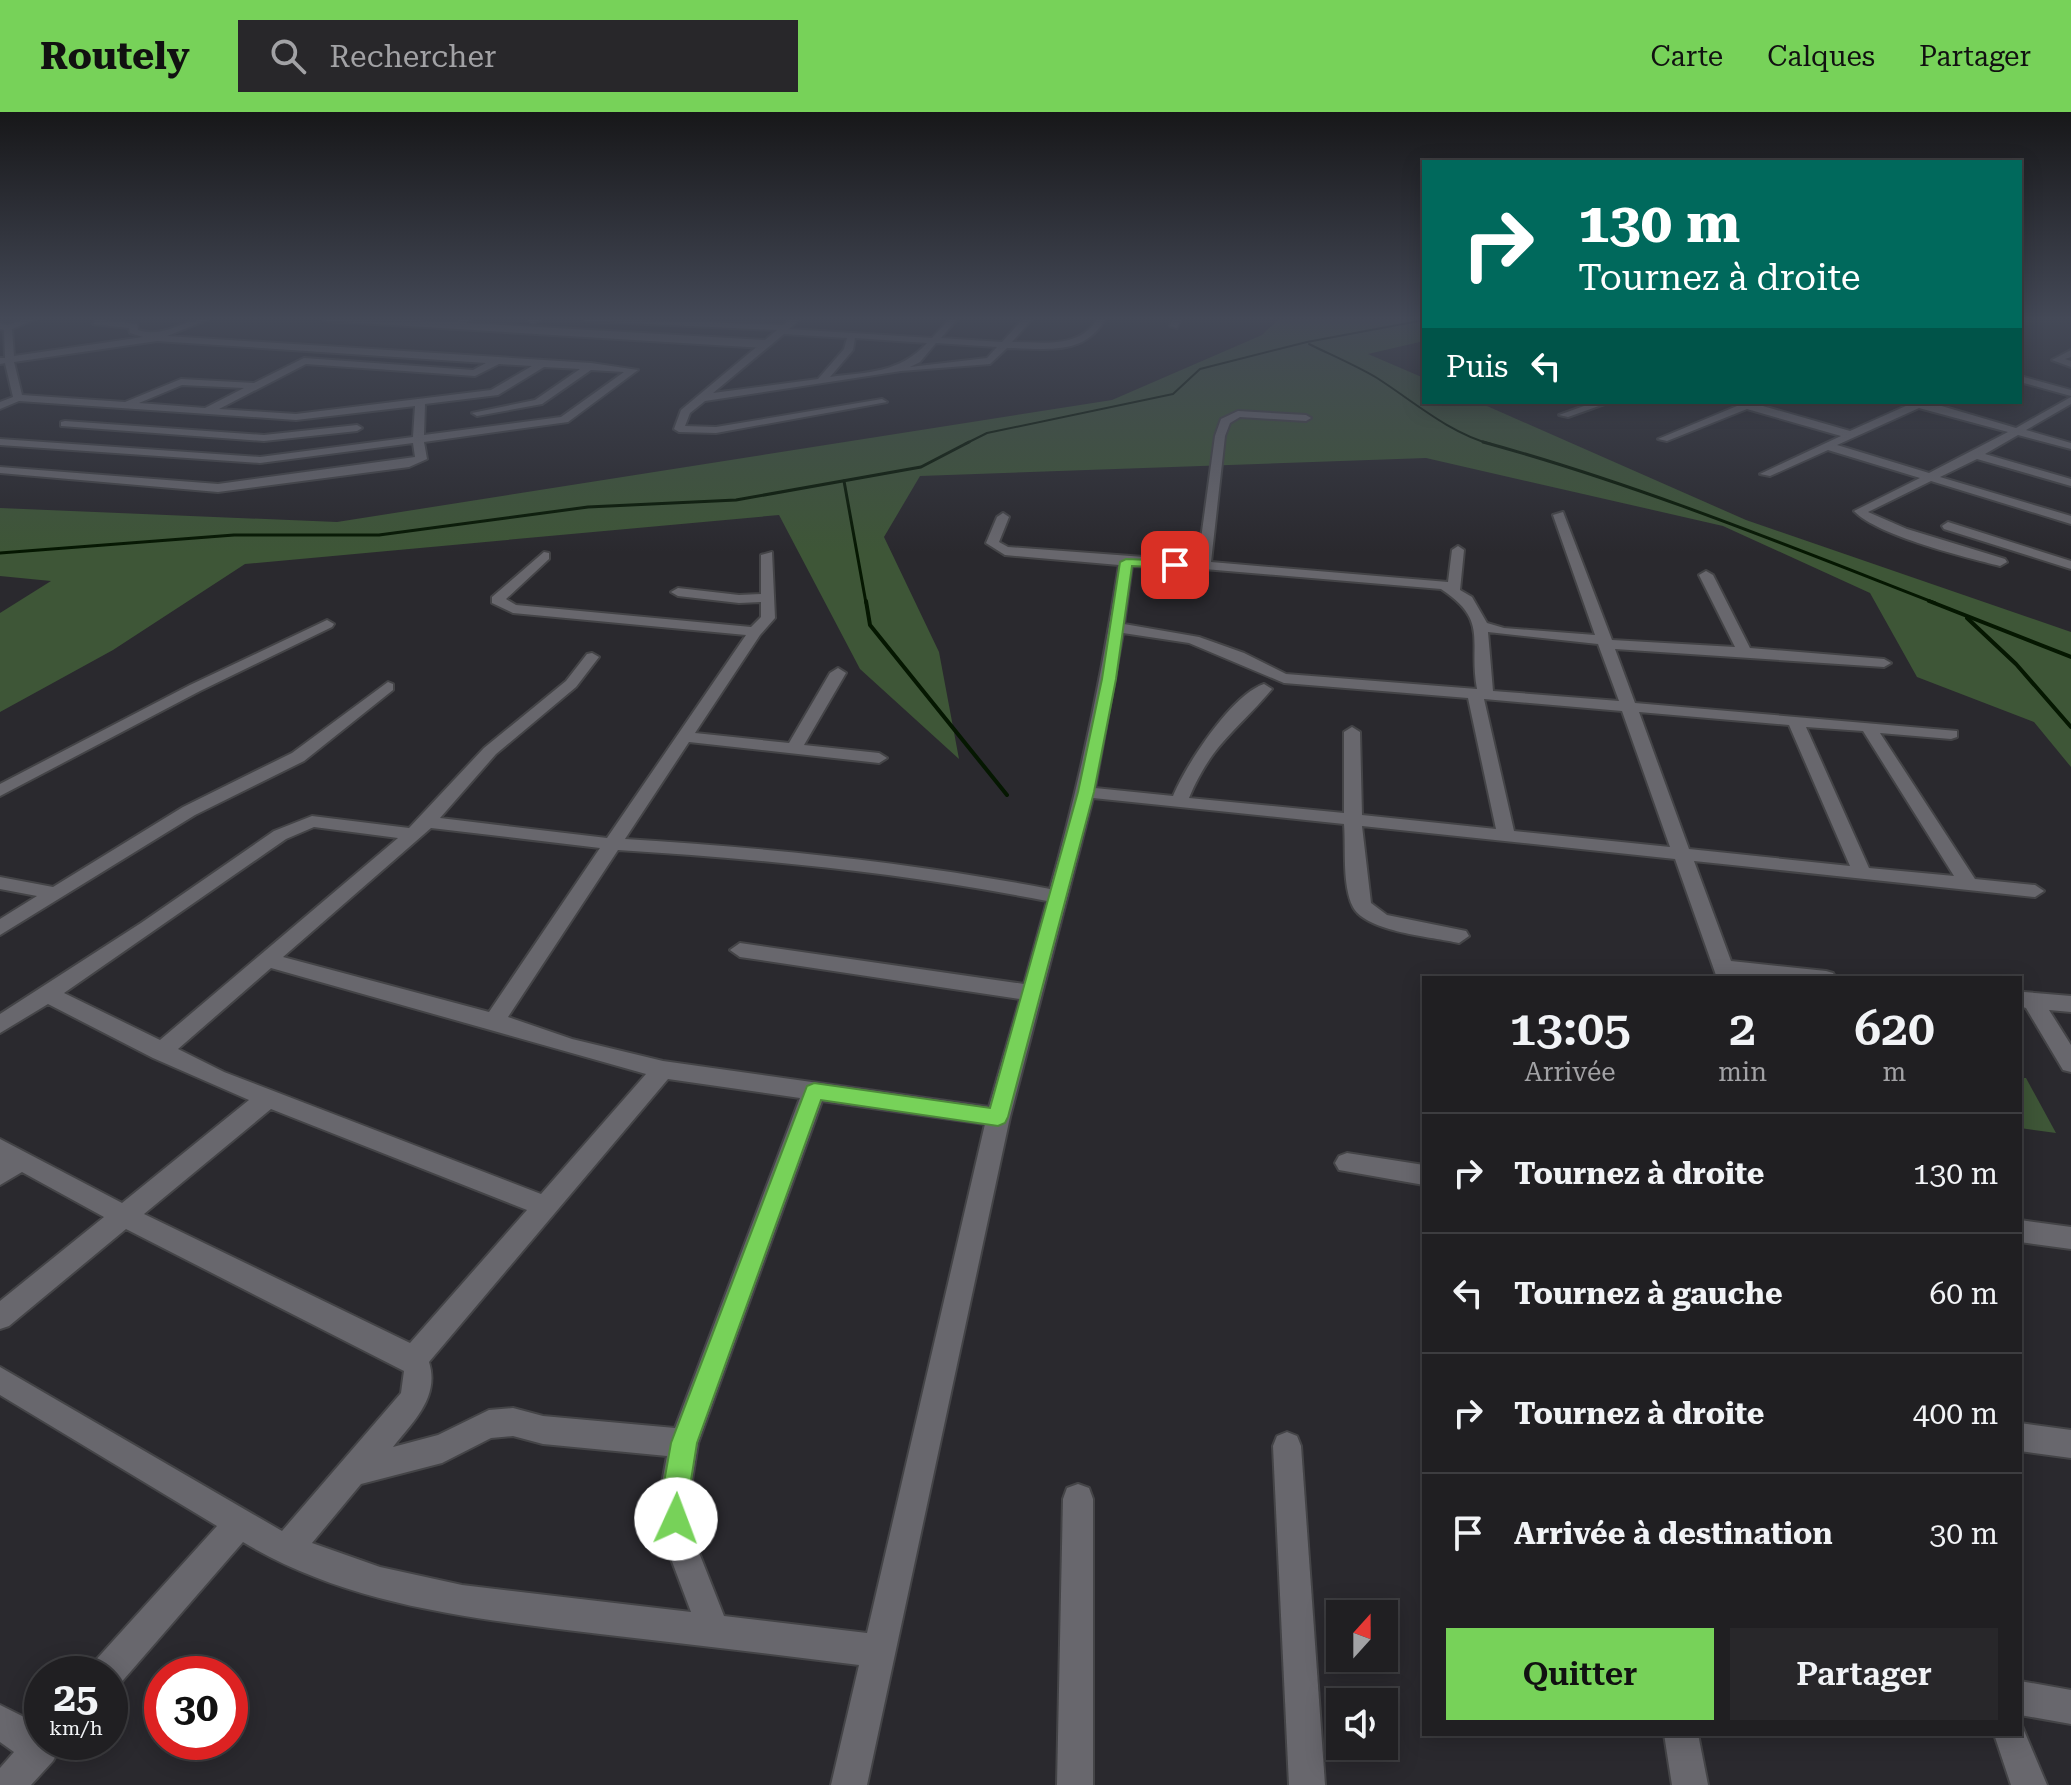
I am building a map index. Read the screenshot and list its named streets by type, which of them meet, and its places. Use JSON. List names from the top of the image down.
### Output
{
  "north": "top",
  "page": {
    "header": "Routely",
    "search": "Rechercher",
    "nav": ["Carte", "Calques", "Partager"],
    "turn": ["130 m", "Tournez à droite"],
    "then": "Puis",
    "eta": [
      "13:05",
      "Arrivée",
      "2",
      "min",
      "620",
      "m"
    ],
    "list": [
      {
        "name": "Tournez à droite",
        "value": "130 m"
      },
      {
        "name": "Tournez à gauche",
        "value": "60 m"
      },
      {
        "name": "Tournez à droite",
        "value": "400 m"
      },
      {
        "name": "Arrivée à destination",
        "value": "30 m"
      }
    ],
    "buttons": ["Quitter", "Partager"],
    "speed": "25 km/h",
    "limit": "30"
  }
}
